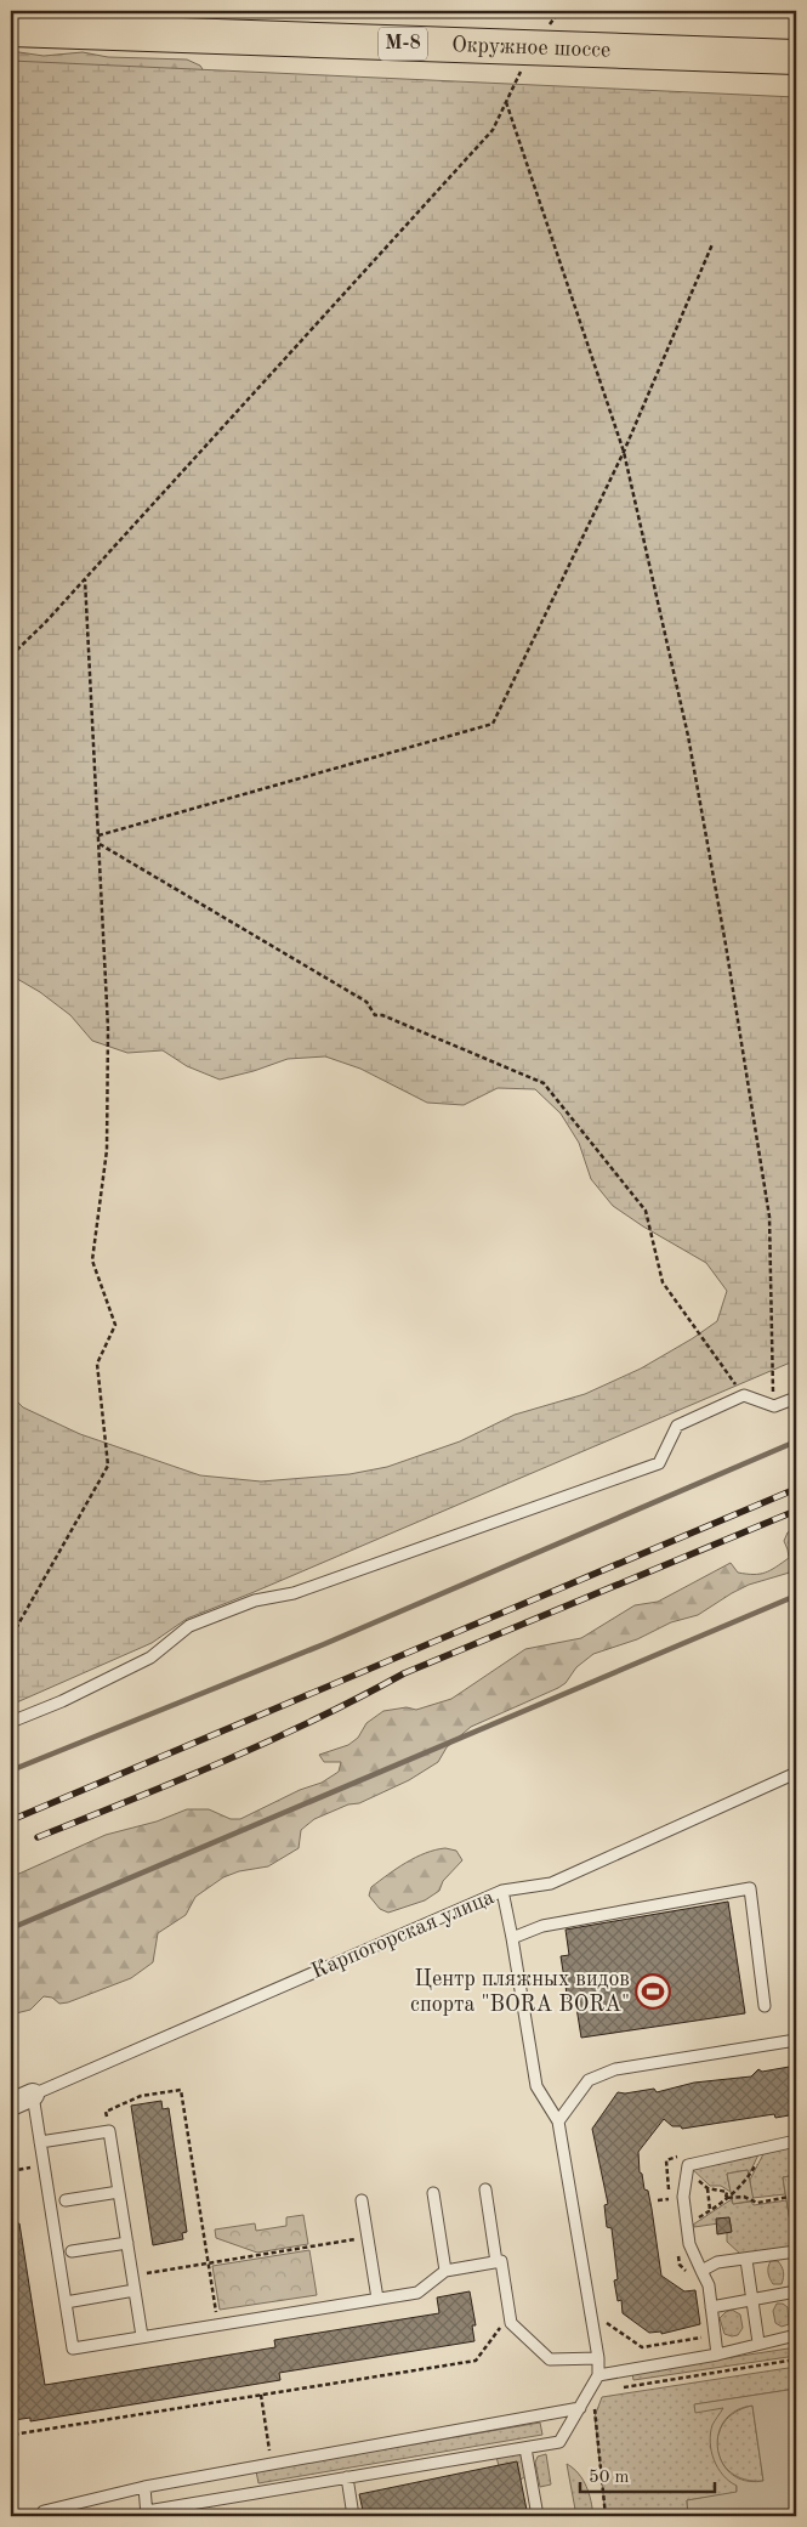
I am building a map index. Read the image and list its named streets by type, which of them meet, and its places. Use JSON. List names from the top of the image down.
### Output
{
  "streets": {
    "main road": ["М-8", "Окружное шоссе"],
    "street": ["Карпогорская улица"]
  },
  "places": {
    "sports": ["Центр пляжных видов спорта \"BORA BORA\""]
  },
  "scale_bar": "50 m"
}
